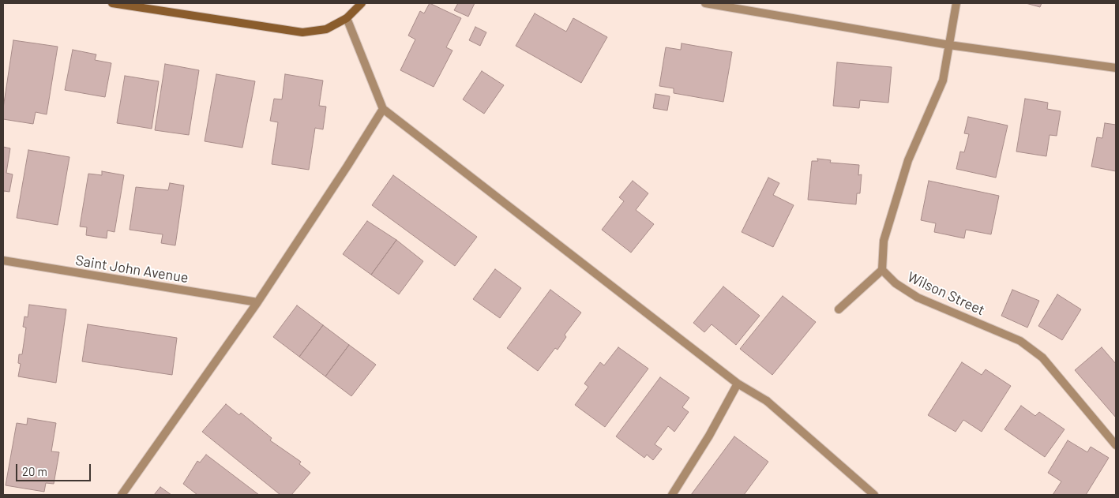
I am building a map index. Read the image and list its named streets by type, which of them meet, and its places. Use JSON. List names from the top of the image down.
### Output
{
  "streets": {
    "street": ["Saint John Avenue", "Wilson Street"]
  },
  "scale_bar": "20 m"
}
